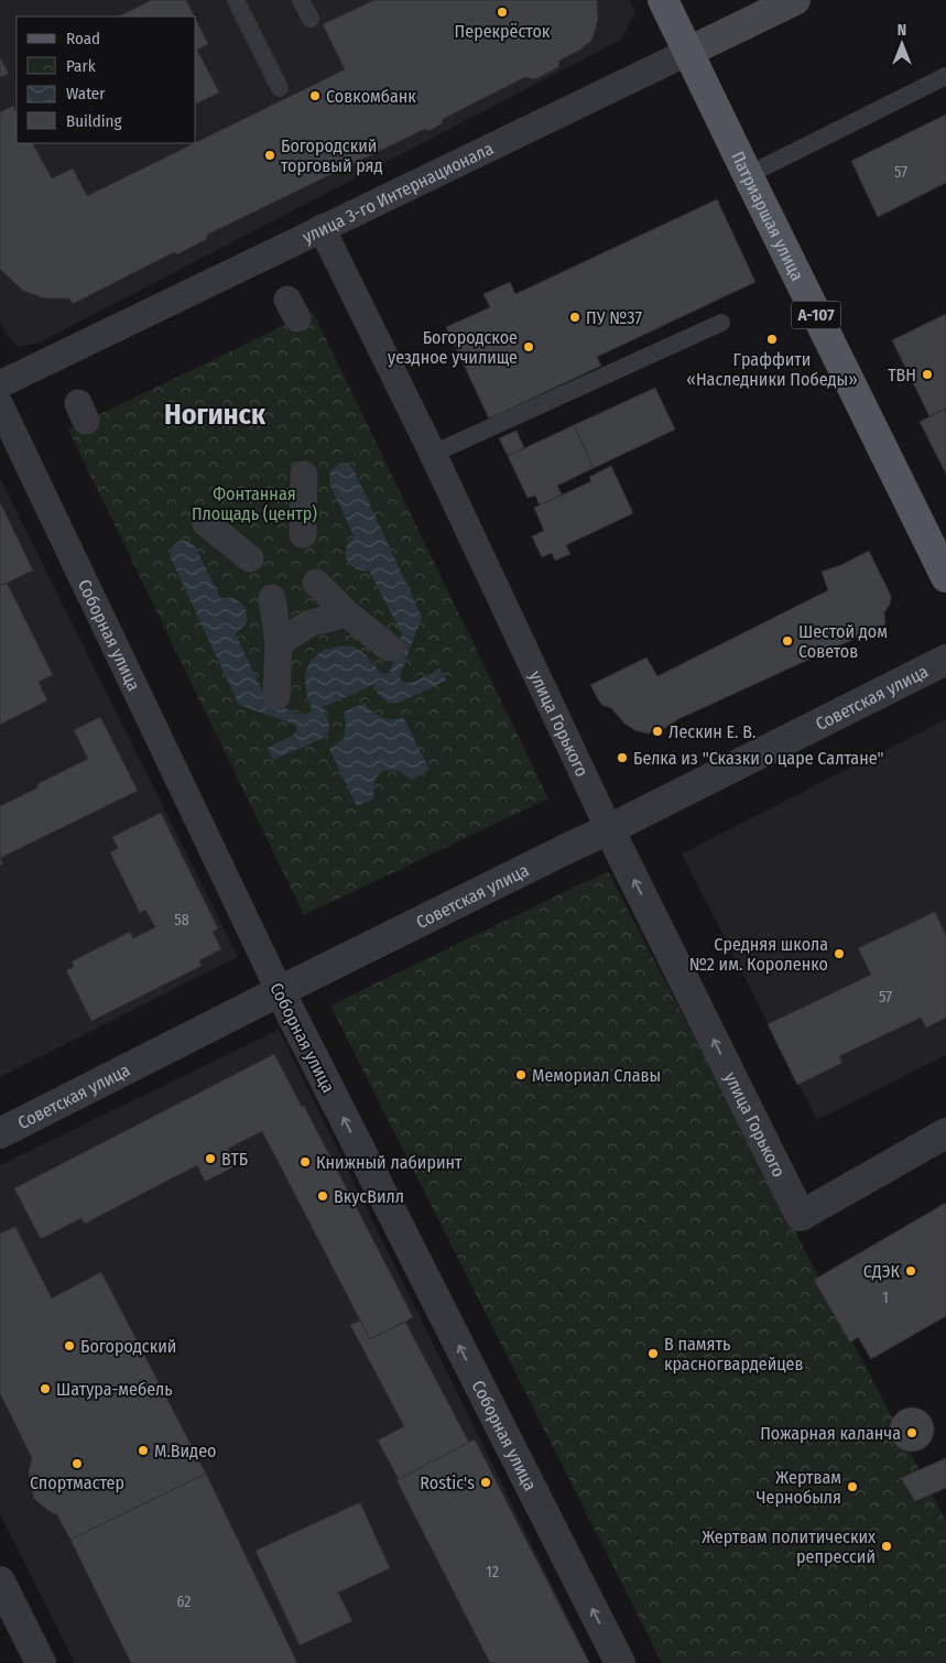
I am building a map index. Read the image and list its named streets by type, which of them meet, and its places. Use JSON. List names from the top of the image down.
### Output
{
  "streets": {
    "main road": ["улица 3-го Интернационала", "Патриаршая улица", "А-107"],
    "street": ["Соборная улица", "Советская улица", "улица Горького"]
  },
  "crossings": [
    ["улица 3-го Интернационала", "Патриаршая улица"],
    ["улица 3-го Интернационала", "улица Горького"],
    ["Соборная улица", "Советская улица"],
    ["Советская улица", "улица Горького"]
  ],
  "one_way": ["Соборная улица"],
  "districts": ["Ногинск"],
  "parks": ["Фонтанная Площадь (центр)"],
  "places": [
    "Перекрёсток",
    "Совкомбанк",
    "Богородский торговый ряд",
    "ПУ №37",
    "Граффити «Наследники Победы»",
    "Богородское уездное училище",
    "ТВН",
    "Шестой дом Советов",
    "Лескин Е. В.",
    "Белка из \"Сказки о царе Салтане\"",
    "Средняя школа №2 им. Короленко",
    "Мемориал Славы",
    "ВТБ",
    "Книжный лабиринт",
    "ВкусВилл",
    "СДЭК",
    "Богородский",
    "В память красногвардейцев",
    "Шатура-мебель",
    "Пожарная каланча",
    "М.Видео",
    "Спортмастер",
    "Rostic's",
    "Жертвам Чернобыля",
    "Жертвам политических репрессий"
  ],
  "house_numbers": [
    "57",
    "58",
    "57",
    "1",
    "12",
    "62"
  ],
  "legend": [
    "Road",
    "Park",
    "Water",
    "Building"
  ],
  "north": "top"
}
